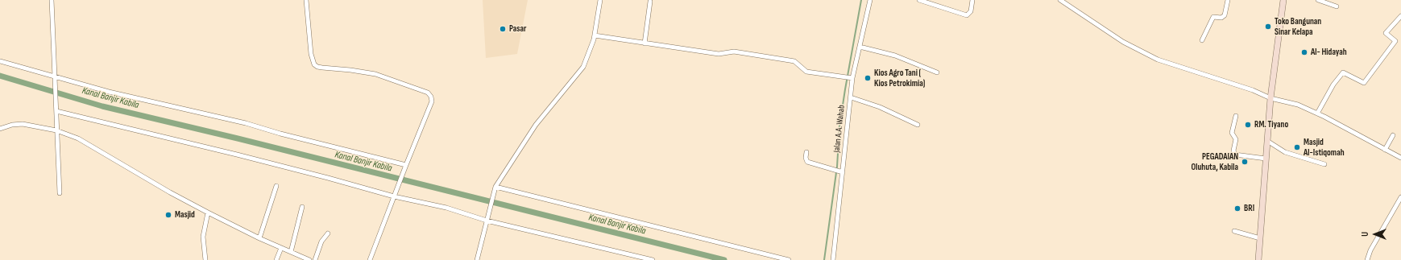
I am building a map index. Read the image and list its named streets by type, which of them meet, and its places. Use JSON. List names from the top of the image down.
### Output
{
  "streets": {
    "street": ["Jalan A.A. Wahab"]
  },
  "water": ["Kanal Banjir Kabila"],
  "places": [
    "Toko Bangunan Sinar Kelapa",
    "Pasar",
    "Al- Hidayah",
    "Kios Agro Tani ( Kios Petrokimia)",
    "RM. Tiyano",
    "Masjid Al-Istiqomah",
    "PEGADAIAN Oluhuta, Kabila",
    "BRI",
    "Masjid"
  ],
  "north": "left"
}
